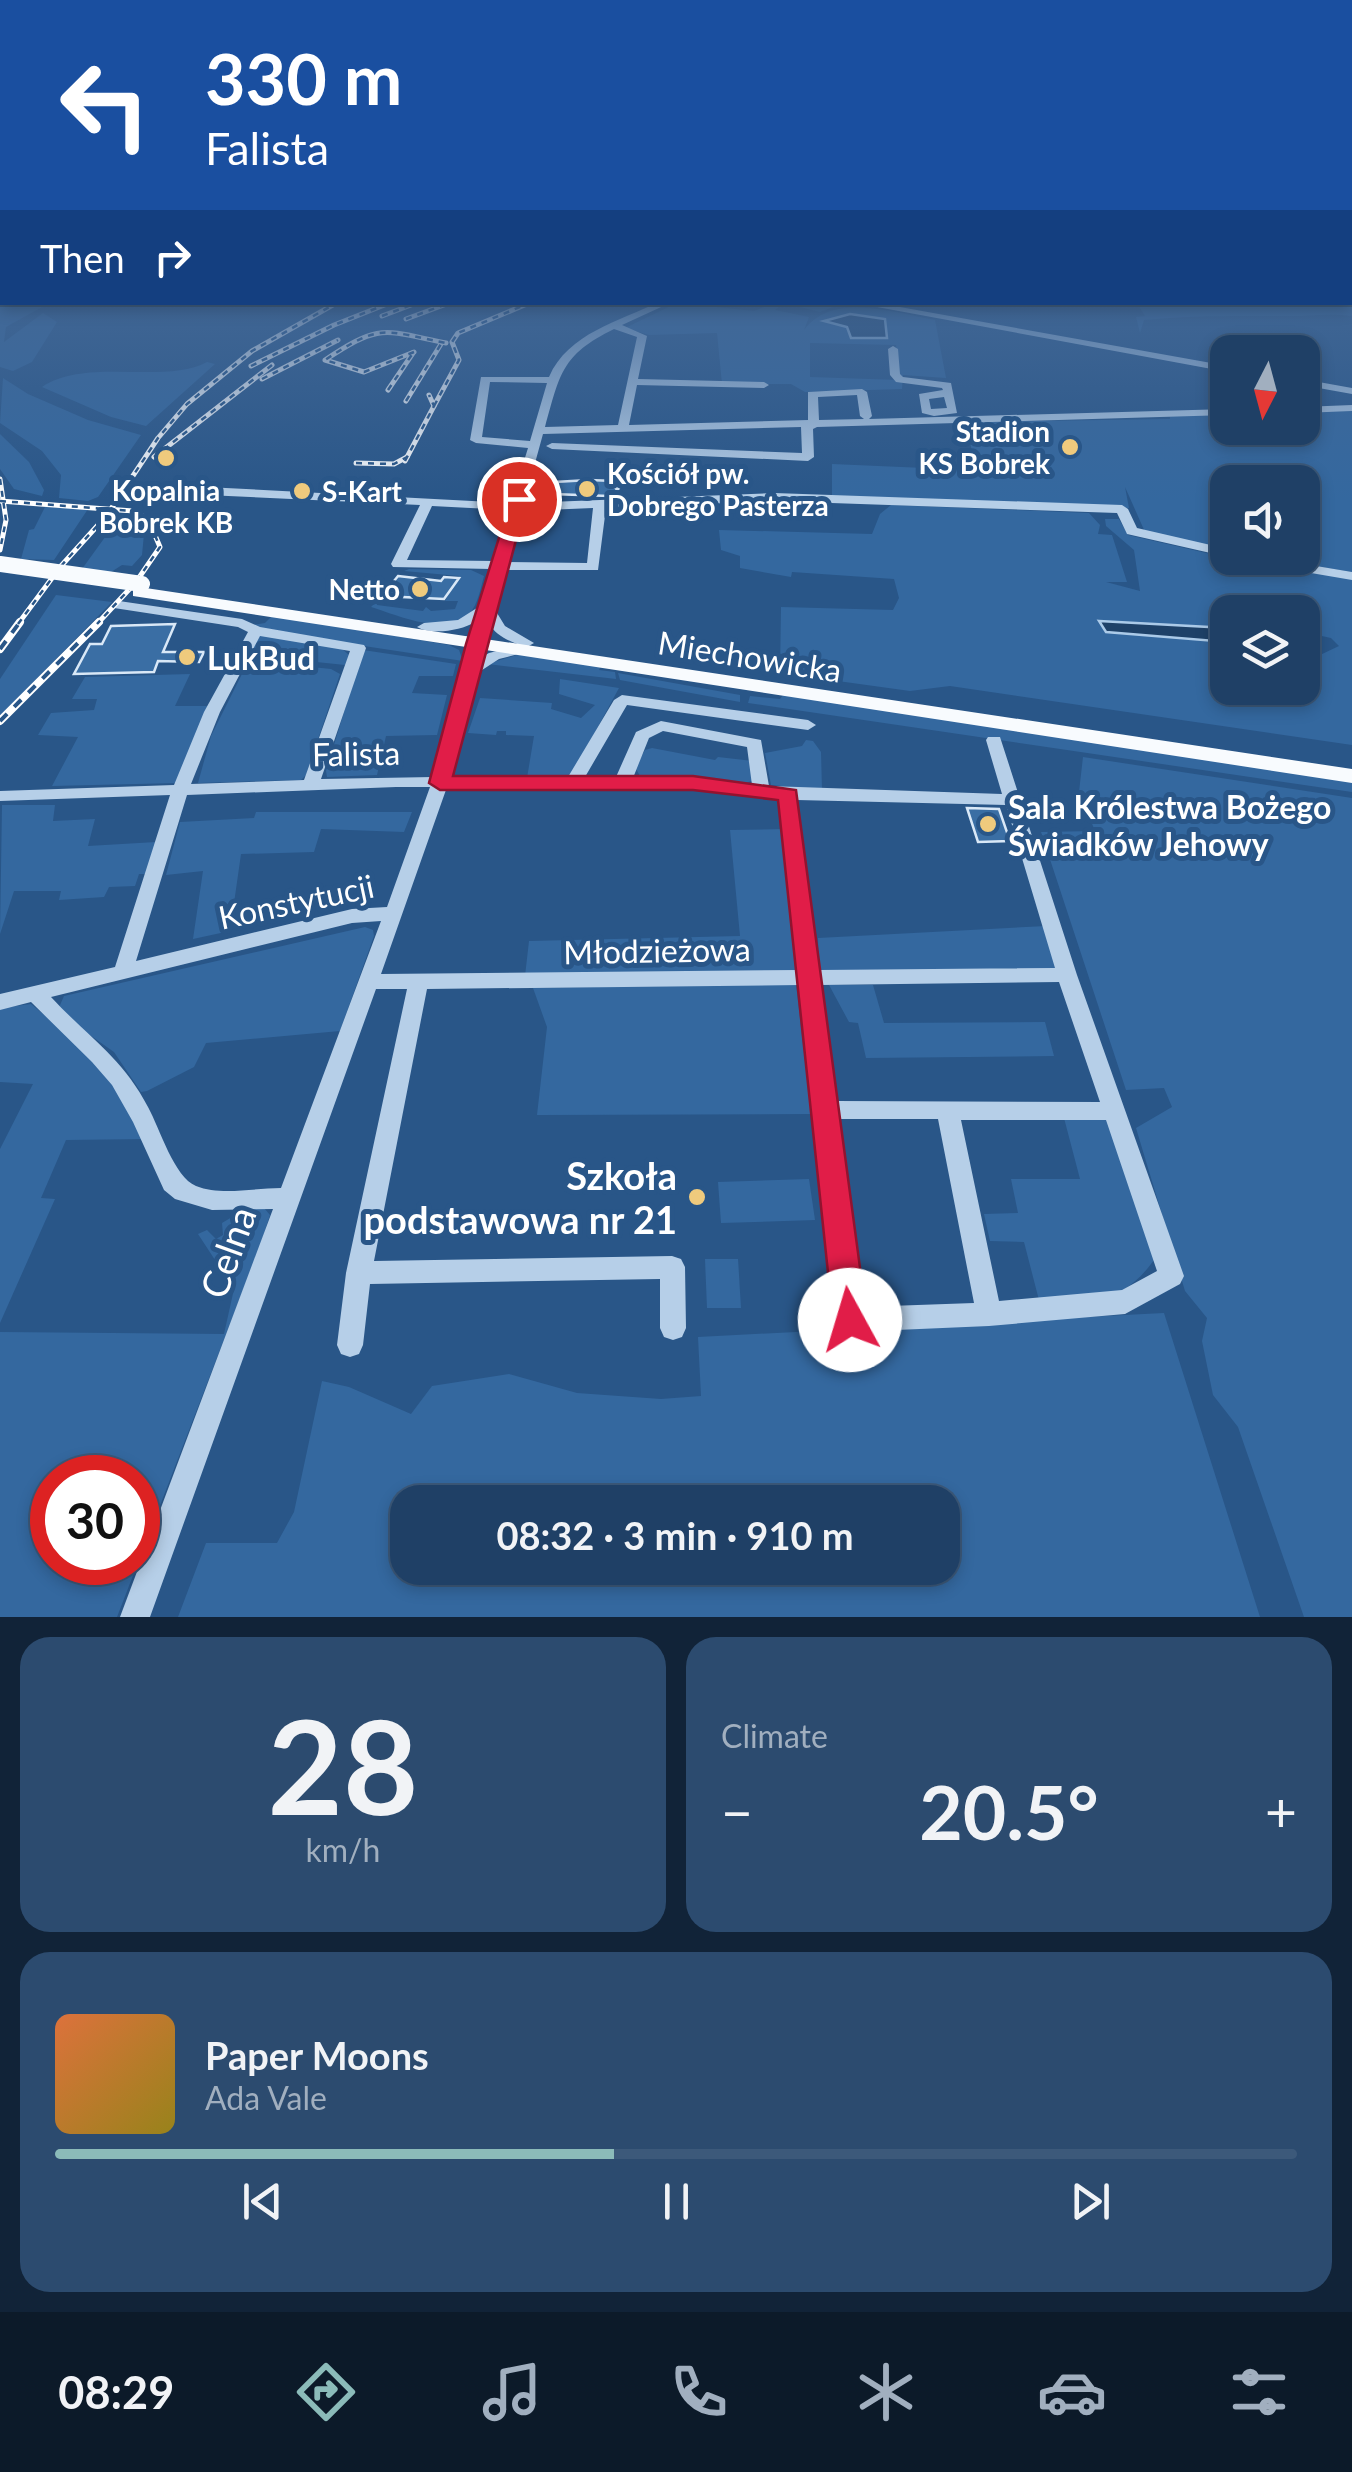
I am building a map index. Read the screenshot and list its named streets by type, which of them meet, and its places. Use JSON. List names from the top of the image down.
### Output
{
  "streets": {
    "main road": ["Miechowicka"],
    "street": [
      "Falista",
      "Konstytucji",
      "Młodzieżowa",
      "Celna"
    ]
  },
  "crossings": [
    ["Miechowicka", "Konstytucji"],
    ["Falista", "Konstytucji"],
    ["Konstytucji", "Celna"],
    ["Młodzieżowa", "Celna"]
  ],
  "places": [
    "Stadion KS Bobrek",
    "Kopalnia Bobrek KB",
    "Kościół pw. Dobrego Pasterza",
    "S-Kart",
    "Netto",
    "LukBud",
    "Sala Królestwa Bożego Świadków Jehowy",
    "Szkoła podstawowa nr 21"
  ],
  "north": "bottom",
  "page": {
    "turn": ["330 m", "Falista"],
    "then": "Then",
    "limit": "30",
    "trip": "08:32 · 3 min · 910 m",
    "tile": [
      ["28", "km/h"],
      "Climate"
    ],
    "heat": ["−", "20.5°", "+"],
    "song": ["Paper Moons", "Ada Vale"],
    "tabs": "08:29"
  }
}
